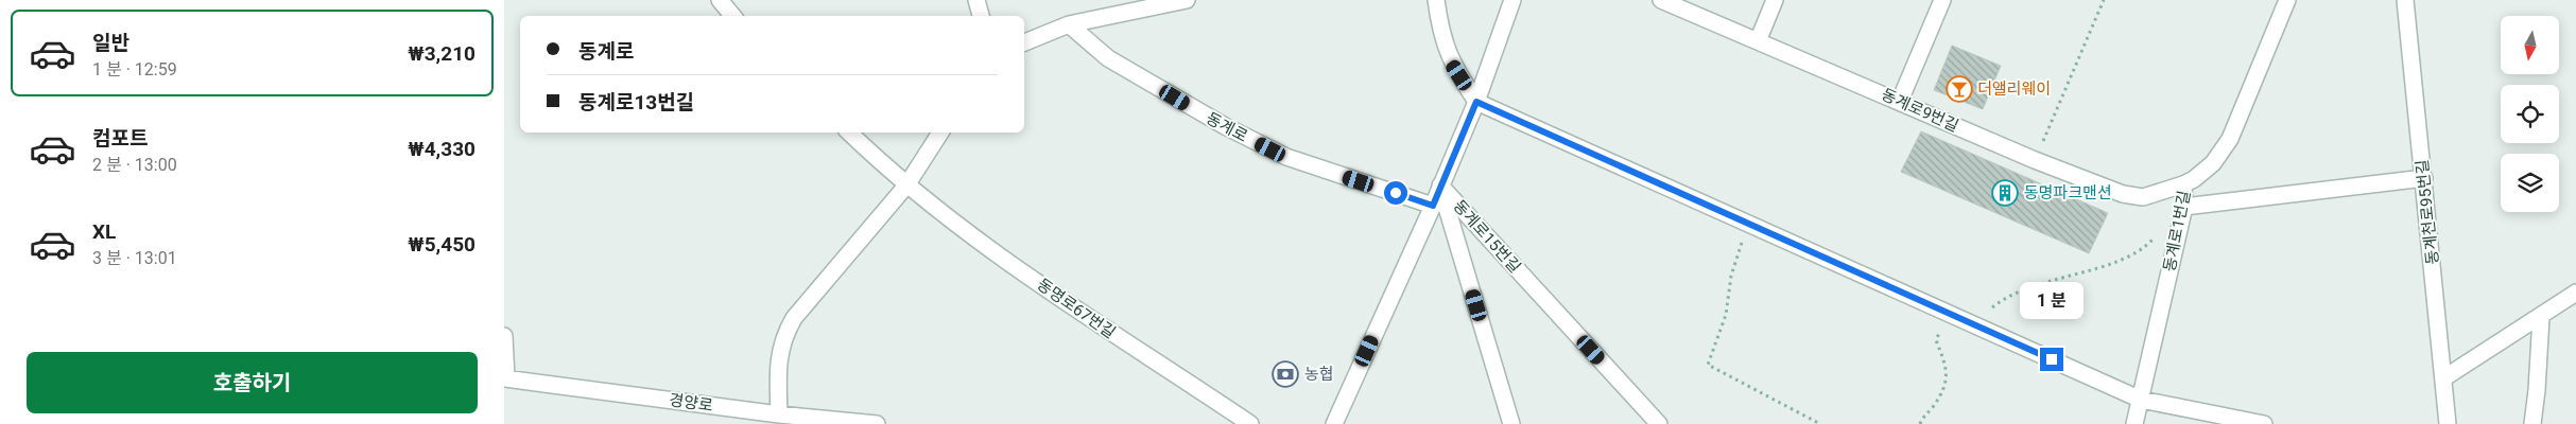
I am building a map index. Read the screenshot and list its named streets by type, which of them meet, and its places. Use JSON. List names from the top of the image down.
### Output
{
  "streets": {
    "street": [
      "동계로9번길",
      "동계로",
      "동계천로95번길",
      "동계로1번길",
      "동계로15번길",
      "동명로67번길",
      "경양로"
    ]
  },
  "crossings": [
    ["동계로9번길", "동계로1번길"]
  ],
  "places": {
    "bar": ["더앨리웨이"],
    "building": ["동명파크맨션"],
    "bank": ["농협"]
  },
  "north": "bottom",
  "page": {
    "list": [
      {
        "name": "일반",
        "note": "1 분 · 12:59",
        "value": "₩3,210"
      },
      {
        "name": "컴포트",
        "note": "2 분 · 13:00",
        "value": "₩4,330"
      },
      {
        "name": "XL",
        "note": "3 분 · 13:01",
        "value": "₩5,450"
      }
    ],
    "banner": ["동계로", "동계로13번길"],
    "bubble": "1 분",
    "buttons": "호출하기"
  }
}
